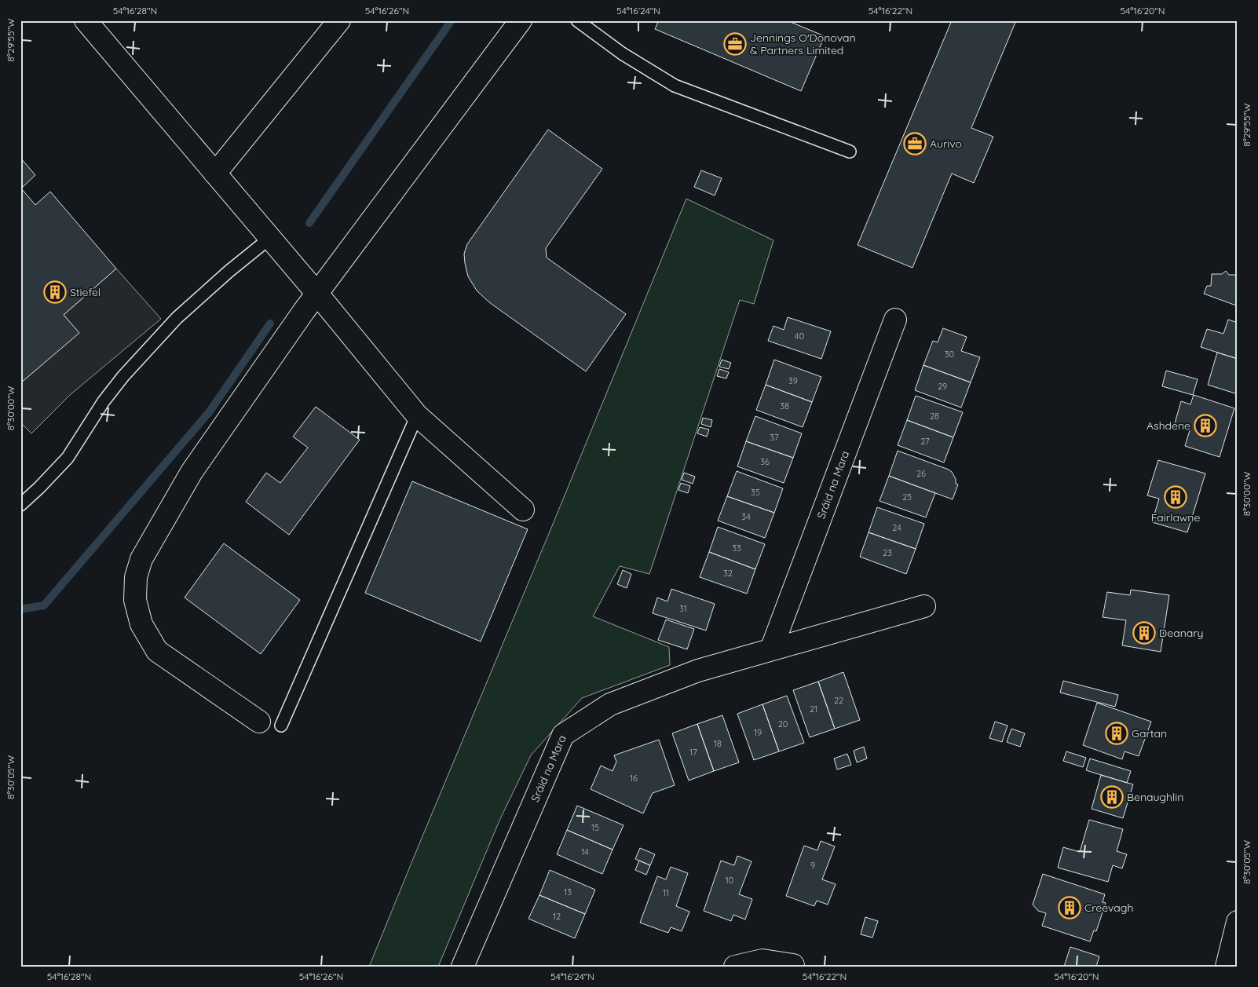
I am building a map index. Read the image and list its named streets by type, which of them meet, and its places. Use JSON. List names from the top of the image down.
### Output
{
  "streets": {
    "street": ["Sráid na Mara"]
  },
  "places": {
    "office": ["Jennings O'Donovan & Partners Limited", "Aurivo"],
    "building": [
      "Stiefel",
      "Ashdene",
      "Fairlawne",
      "Deanary",
      "Gartan",
      "Benaughlin",
      "Creevagh"
    ]
  },
  "house_numbers": [
    "40",
    "30",
    "39",
    "29",
    "38",
    "28",
    "37",
    "27",
    "36",
    "26",
    "35",
    "25",
    "34",
    "24",
    "33",
    "23",
    "32",
    "31",
    "22",
    "21",
    "20",
    "19",
    "18",
    "17",
    "16",
    "15",
    "14",
    "9",
    "10",
    "13",
    "11",
    "12"
  ],
  "coordinates": [
    "54°16'28\"N",
    "54°16'26\"N",
    "54°16'24\"N",
    "54°16'22\"N",
    "54°16'20\"N",
    "8°29'55\"W",
    "8°30'00\"W",
    "8°30'05\"W"
  ]
}
